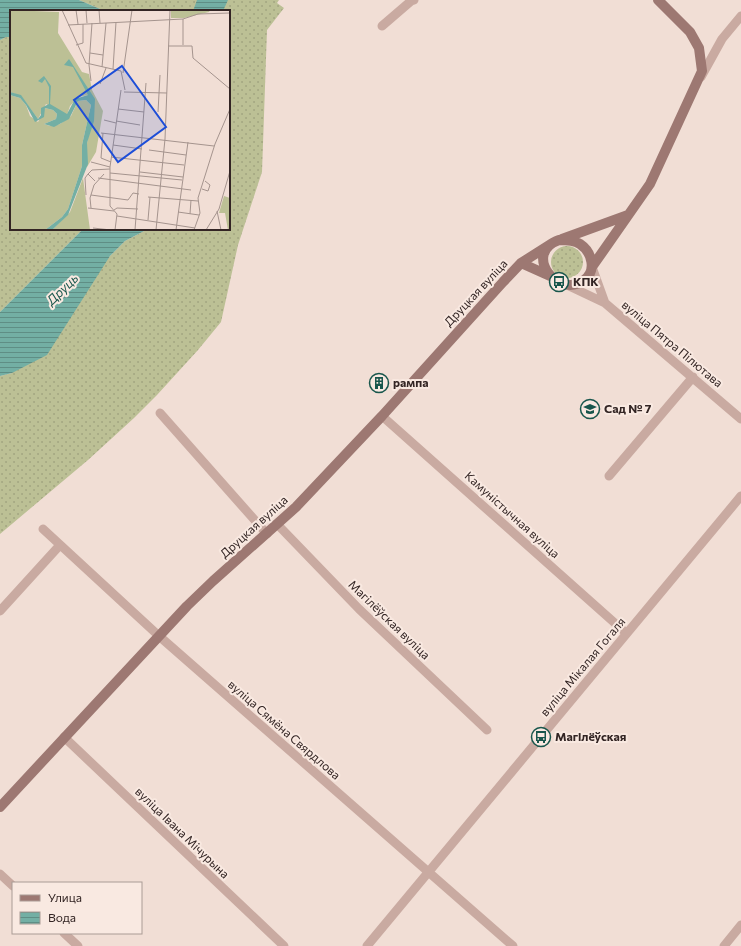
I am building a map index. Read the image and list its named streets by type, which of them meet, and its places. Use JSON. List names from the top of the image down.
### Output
{
  "streets": {
    "main road": ["Друцкая вуліца"],
    "street": [
      "вуліца Пятра Пілютава",
      "Камуністычная вуліца",
      "Магілёўская вуліца",
      "вуліца Мікалая Гогаля",
      "вуліца Сямёна Свярдлова",
      "вуліца Івана Мічурына"
    ]
  },
  "crossings": [
    ["Друцкая вуліца", "вуліца Пятра Пілютава"],
    ["Друцкая вуліца", "Камуністычная вуліца"],
    ["Друцкая вуліца", "Магілёўская вуліца"],
    ["Друцкая вуліца", "вуліца Сямёна Свярдлова"],
    ["Друцкая вуліца", "вуліца Івана Мічурына"],
    ["Камуністычная вуліца", "вуліца Мікалая Гогаля"],
    ["вуліца Мікалая Гогаля", "вуліца Сямёна Свярдлова"]
  ],
  "water": ["Друць"],
  "places": {
    "bus stop": ["КПК", "Магілёўская"],
    "building": ["рампа"],
    "school or university": ["Сад № 7"]
  },
  "legend": ["Улица", "Вода"]
}
